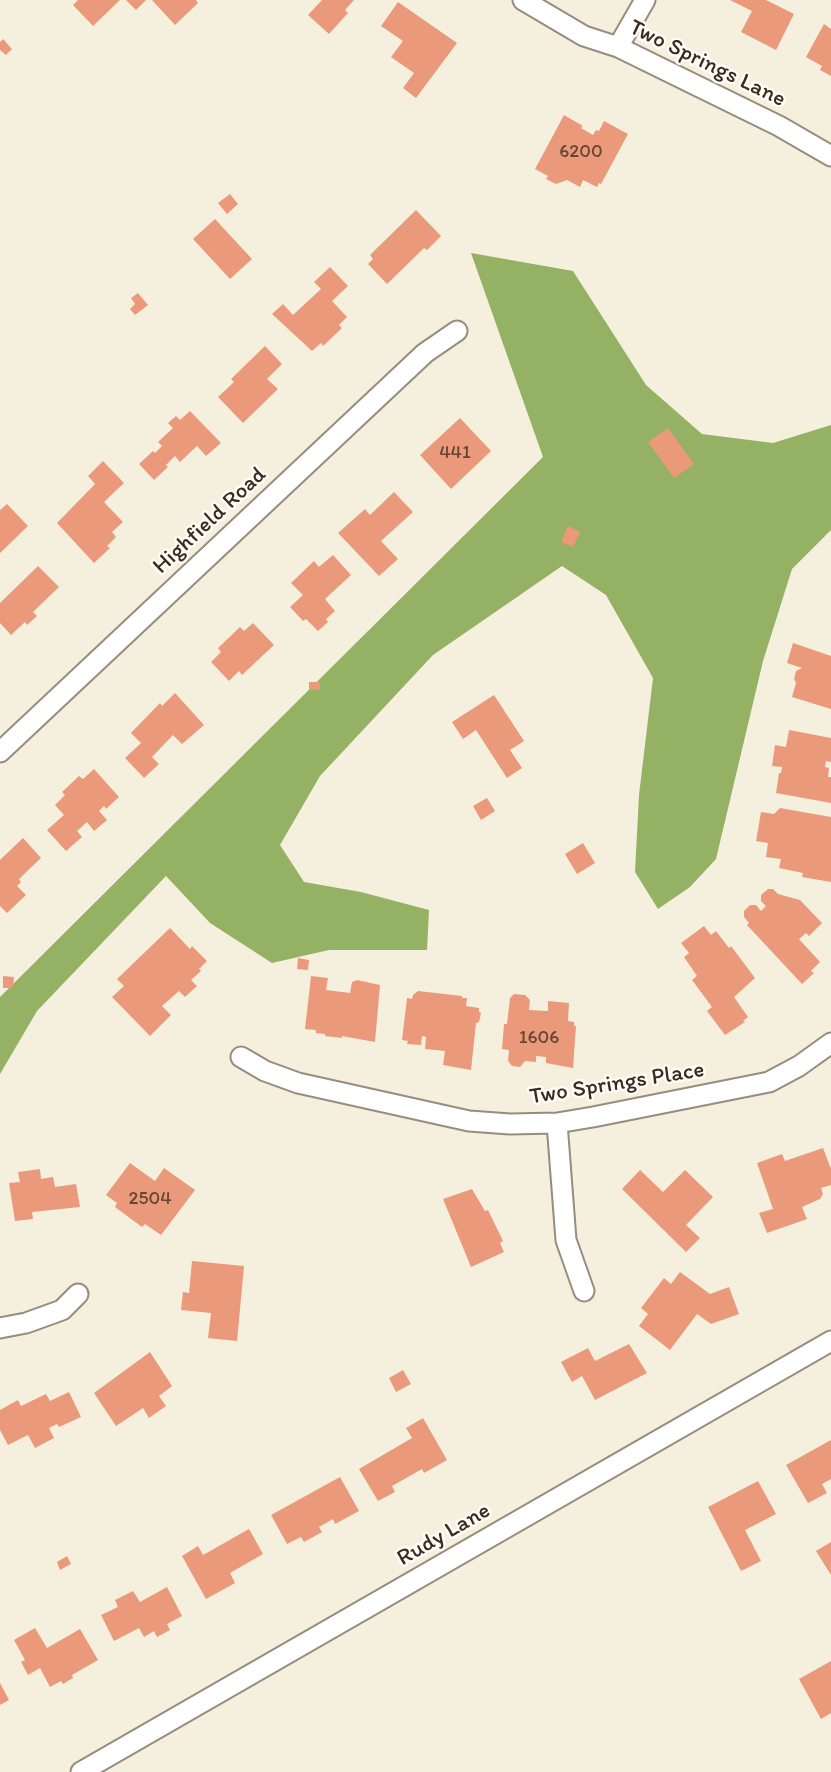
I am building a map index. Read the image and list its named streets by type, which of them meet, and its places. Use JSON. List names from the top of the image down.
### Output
{
  "streets": {
    "street": [
      "Two Springs Lane",
      "Highfield Road",
      "Two Springs Place",
      "Rudy Lane"
    ]
  },
  "house_numbers": [
    "6200",
    "441",
    "1606",
    "2504"
  ]
}
